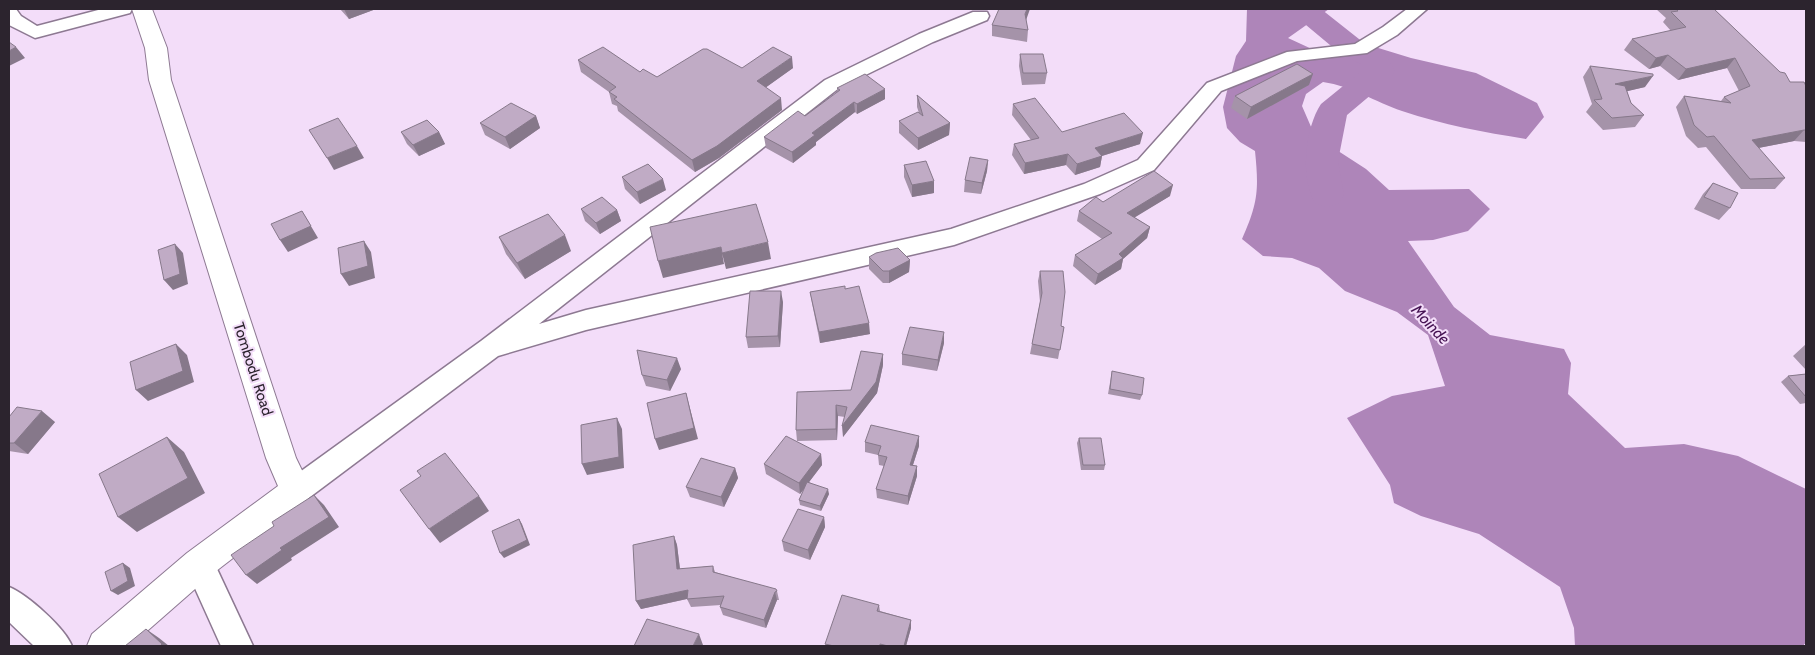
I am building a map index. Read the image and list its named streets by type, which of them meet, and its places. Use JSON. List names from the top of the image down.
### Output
{
  "streets": {
    "main road": ["Tombodu Road"]
  },
  "water": ["Moinde"]
}
